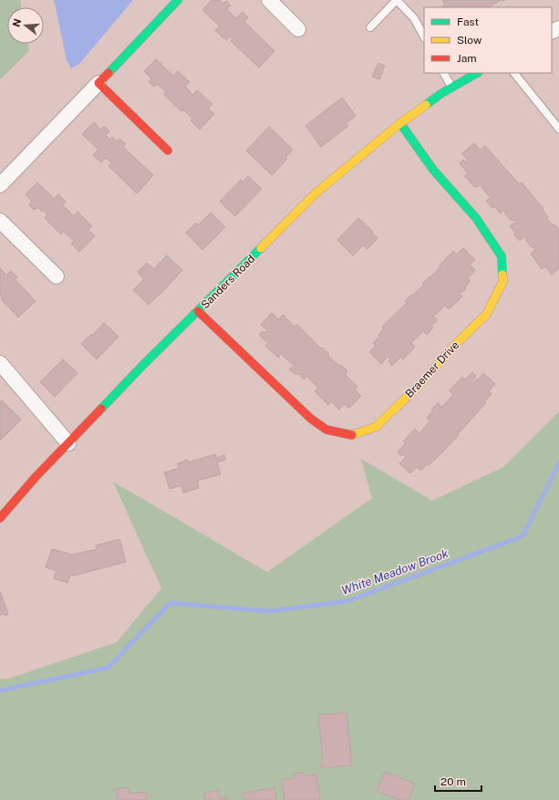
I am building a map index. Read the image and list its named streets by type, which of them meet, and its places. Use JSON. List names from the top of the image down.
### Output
{
  "streets": {
    "street": ["Sanders Road", "Braemer Drive"]
  },
  "crossings": [
    ["Sanders Road", "Braemer Drive"]
  ],
  "water": ["White Meadow Brook"],
  "legend": ["Fast", "Slow", "Jam"],
  "scale_bar": "20 m",
  "north": "left"
}
